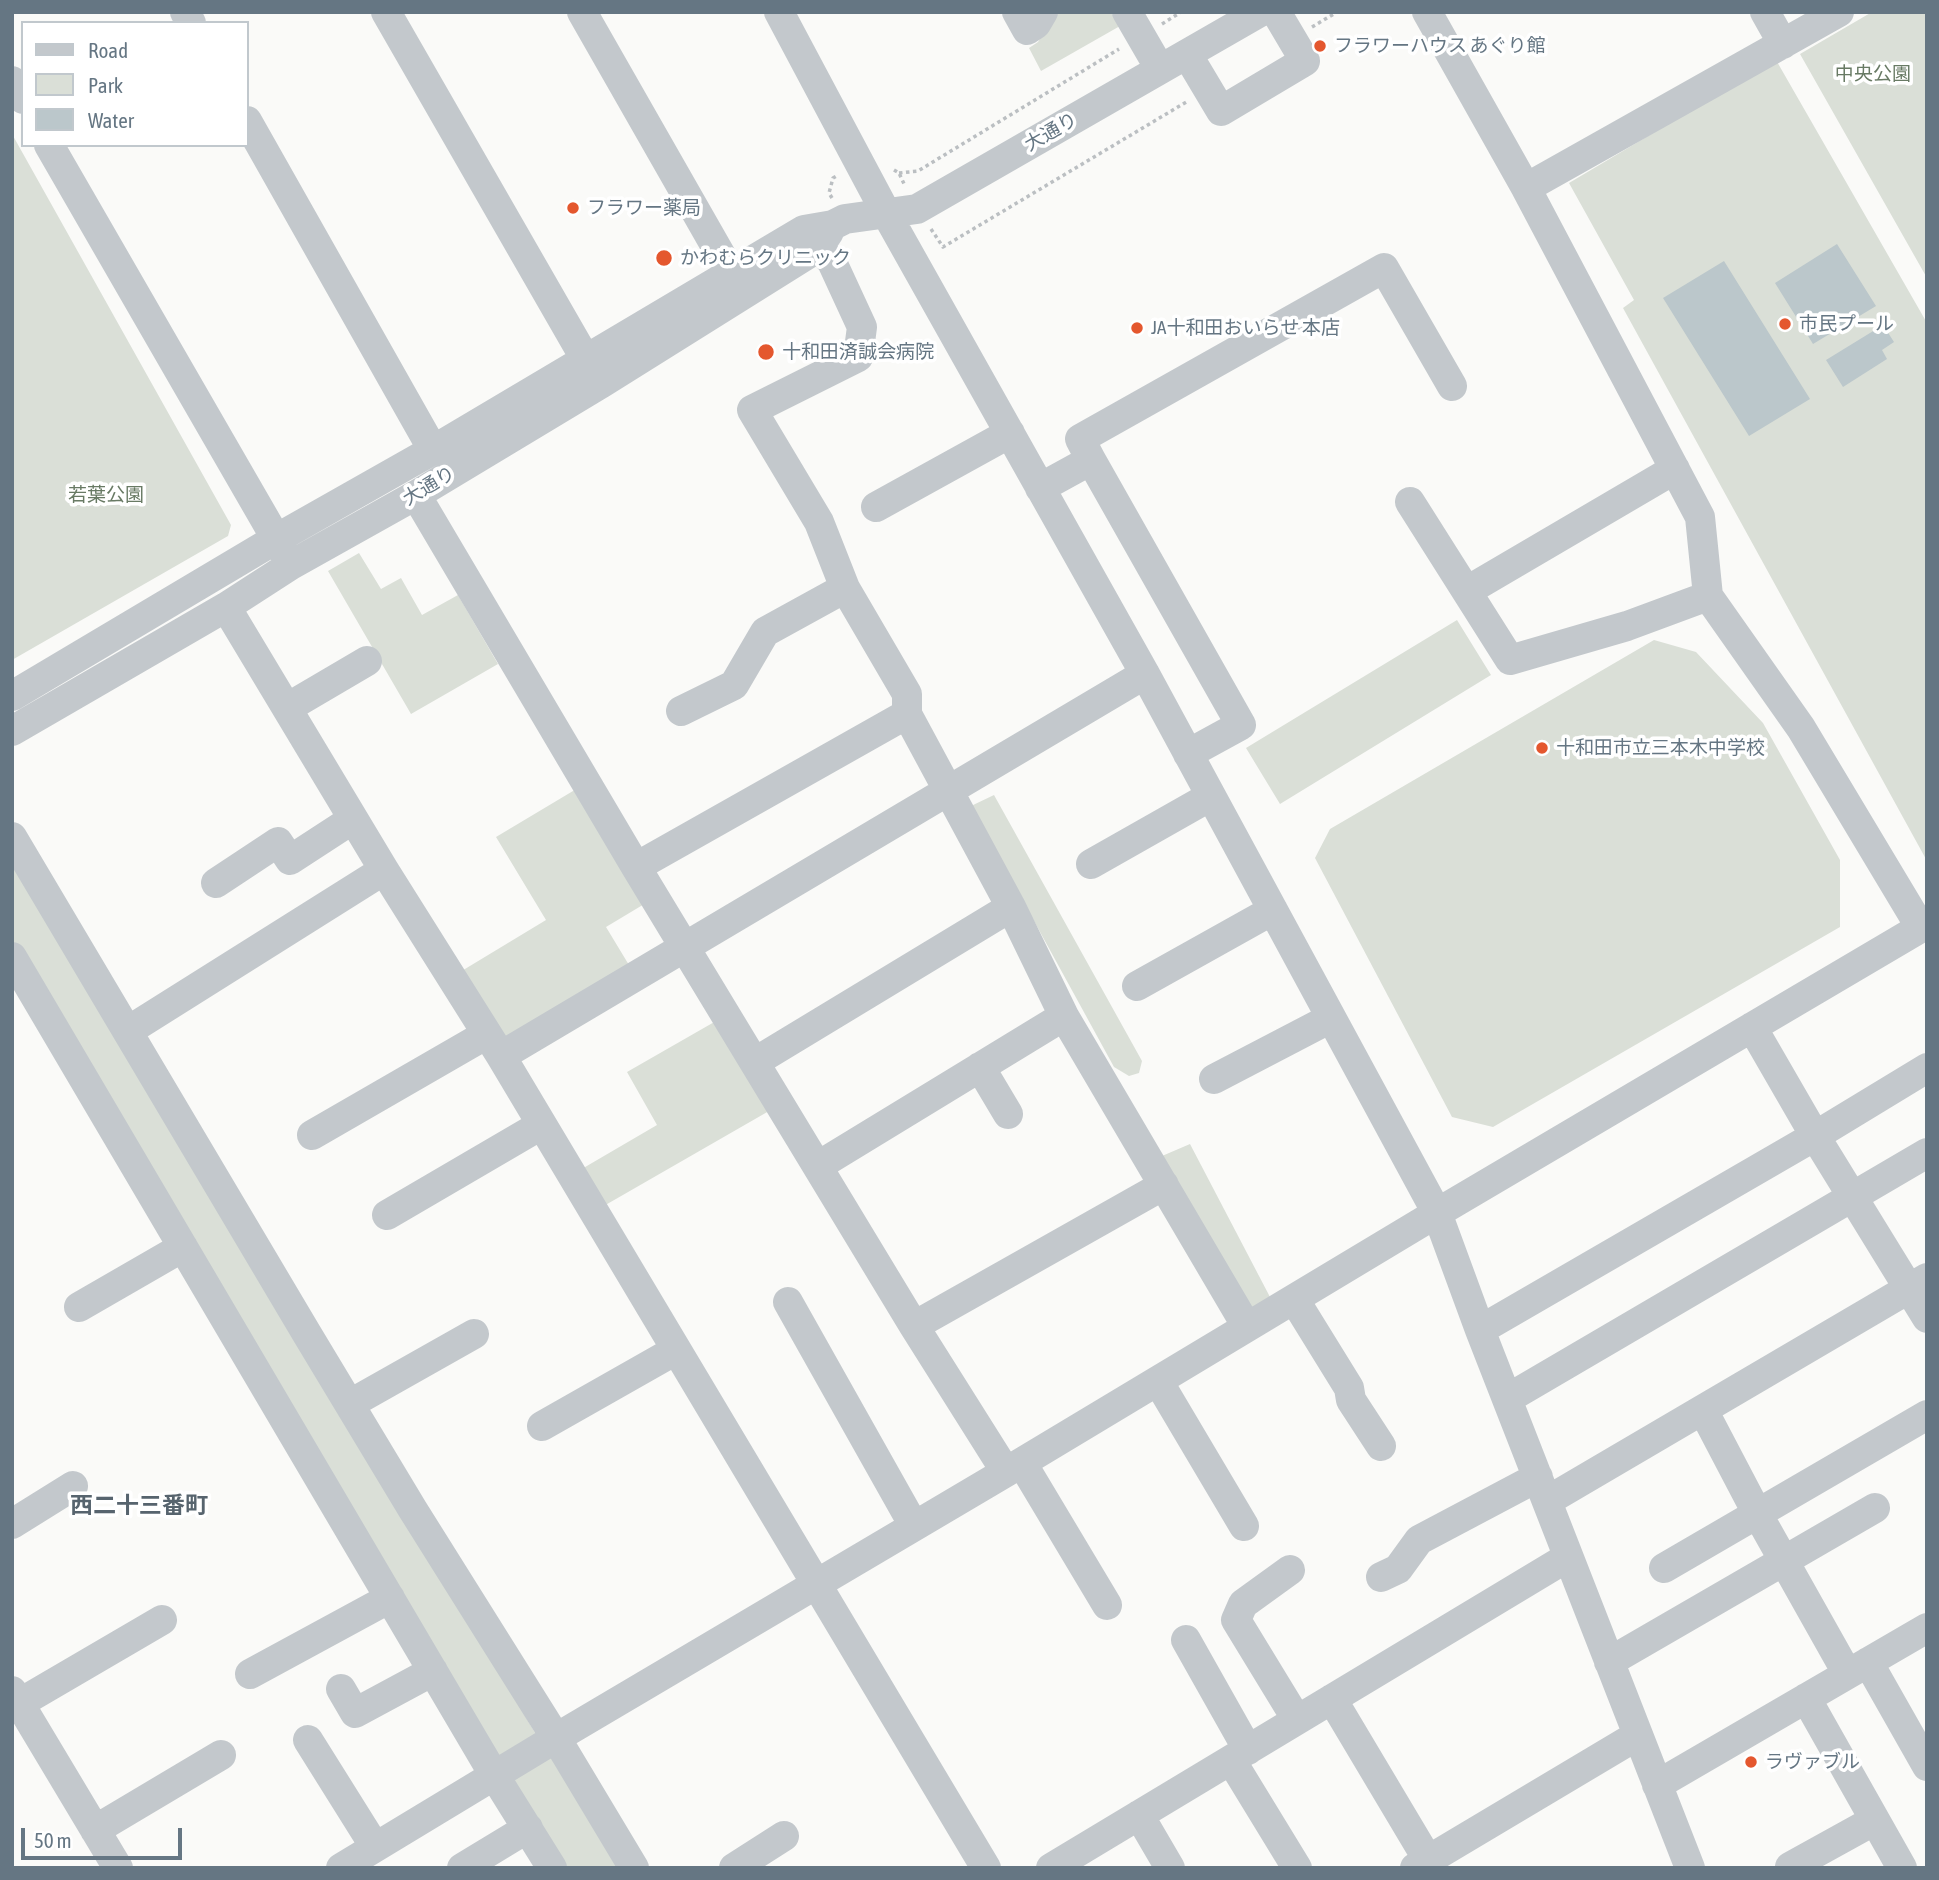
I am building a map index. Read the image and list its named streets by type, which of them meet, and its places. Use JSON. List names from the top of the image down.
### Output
{
  "streets": {
    "street": ["大通り"]
  },
  "districts": ["西二十三番町"],
  "parks": ["中央公園", "若葉公園"],
  "places": [
    "フラワーハウス あぐり館",
    "フラワー薬局",
    "かわむらクリニック",
    "市民プール",
    "JA十和田おいらせ 本店",
    "十和田済誠会病院",
    "十和田市立三本木中学校",
    "ラヴァブル"
  ],
  "legend": ["Road", "Park", "Water"],
  "scale_bar": "50 m"
}
